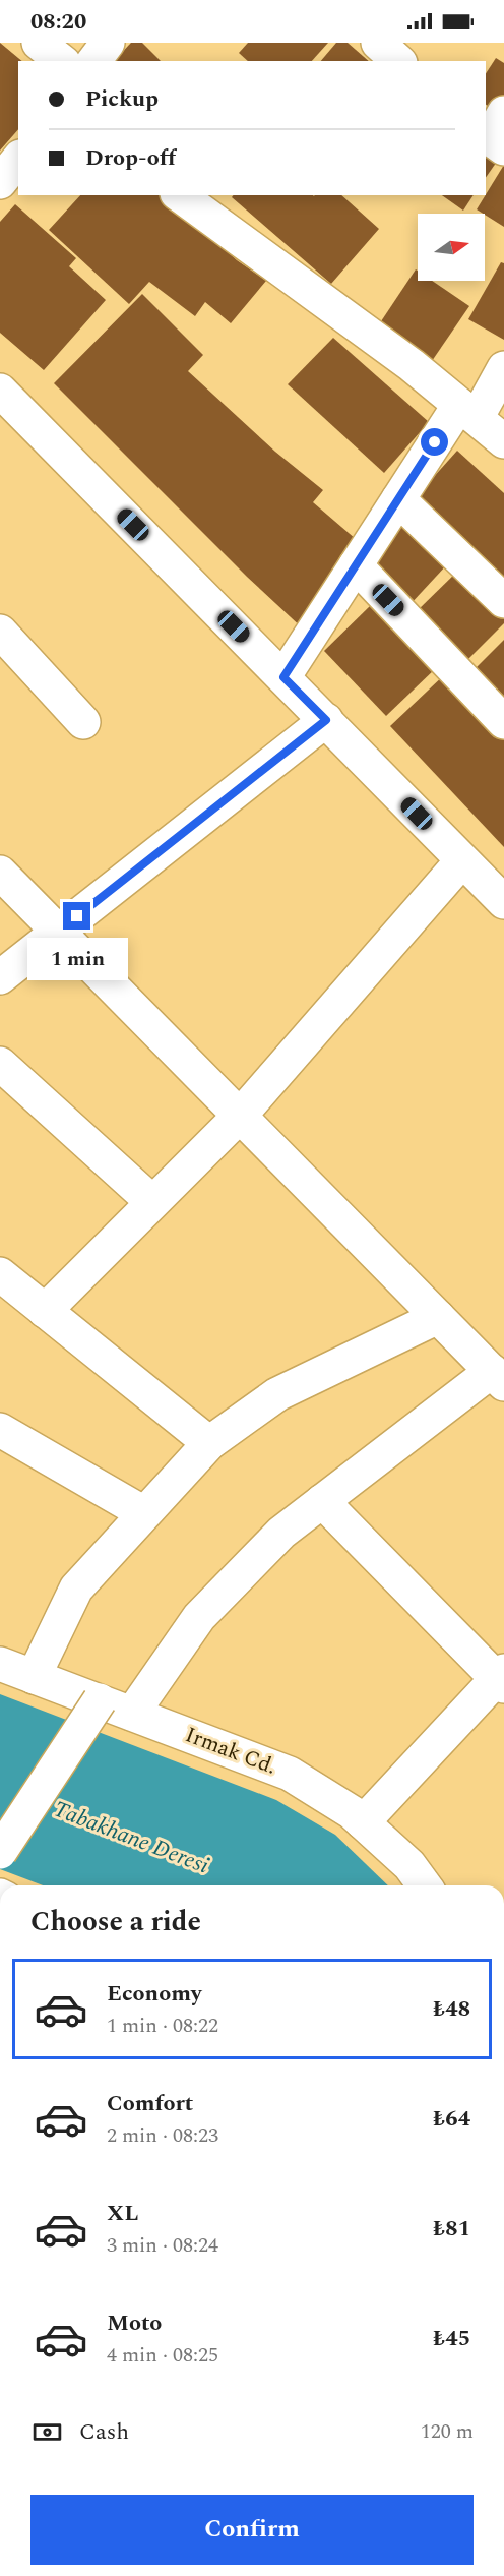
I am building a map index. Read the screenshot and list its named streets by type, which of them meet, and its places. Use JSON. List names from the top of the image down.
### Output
{
  "streets": {
    "street": ["Irmak Cd."]
  },
  "water": ["Tabakhane Deresi"],
  "north": "right",
  "page": {
    "status": "08:20",
    "banner": ["Pickup", "Drop-off"],
    "bubble": "1 min",
    "heading": "Choose a ride",
    "list": [
      {
        "name": "Economy",
        "note": "1 min · 08:22",
        "value": "₺48"
      },
      {
        "name": "Comfort",
        "note": "2 min · 08:23",
        "value": "₺64"
      },
      {
        "name": "XL",
        "note": "3 min · 08:24",
        "value": "₺81"
      },
      {
        "name": "Moto",
        "note": "4 min · 08:25",
        "value": "₺45"
      }
    ],
    "pay": ["Cash", "120 m"],
    "buttons": "Confirm"
  }
}
